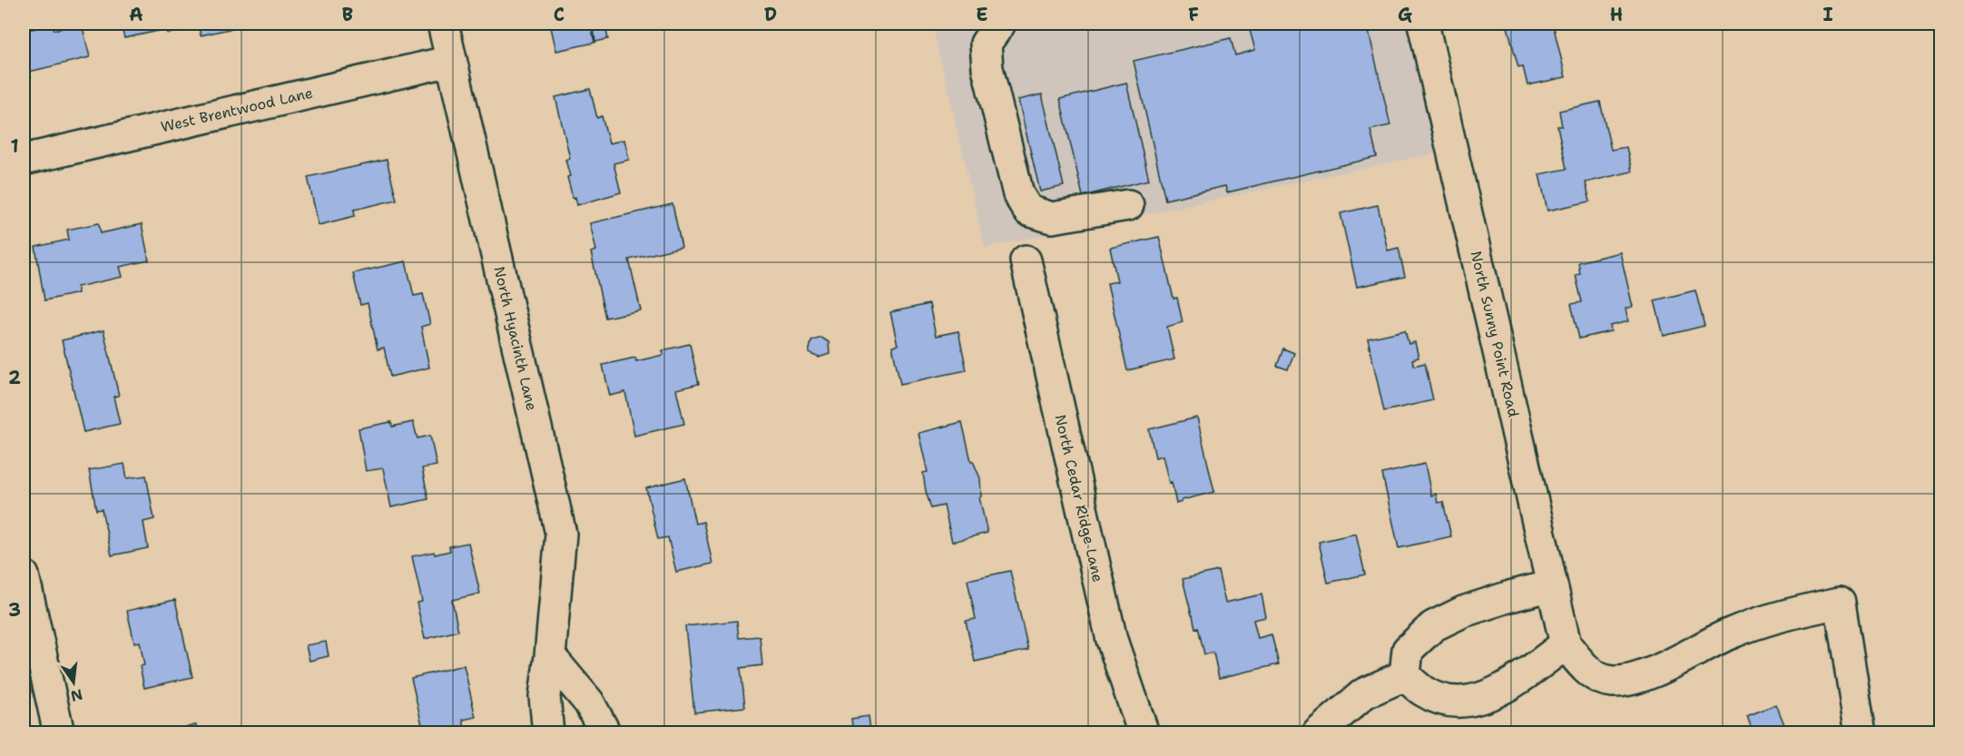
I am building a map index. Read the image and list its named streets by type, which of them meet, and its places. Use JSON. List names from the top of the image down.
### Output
{
  "streets": {
    "street": [
      "West Brentwood Lane",
      "North Sunny Point Road",
      "North Hyacinth Lane",
      "North Cedar Ridge Lane"
    ]
  },
  "crossings": [
    ["West Brentwood Lane", "North Hyacinth Lane"]
  ],
  "north": "bottom",
  "grid": {
    "columns": [
      "A",
      "B",
      "C",
      "D",
      "E",
      "F",
      "G",
      "H",
      "I"
    ],
    "rows": ["1", "2", "3"]
  }
}
